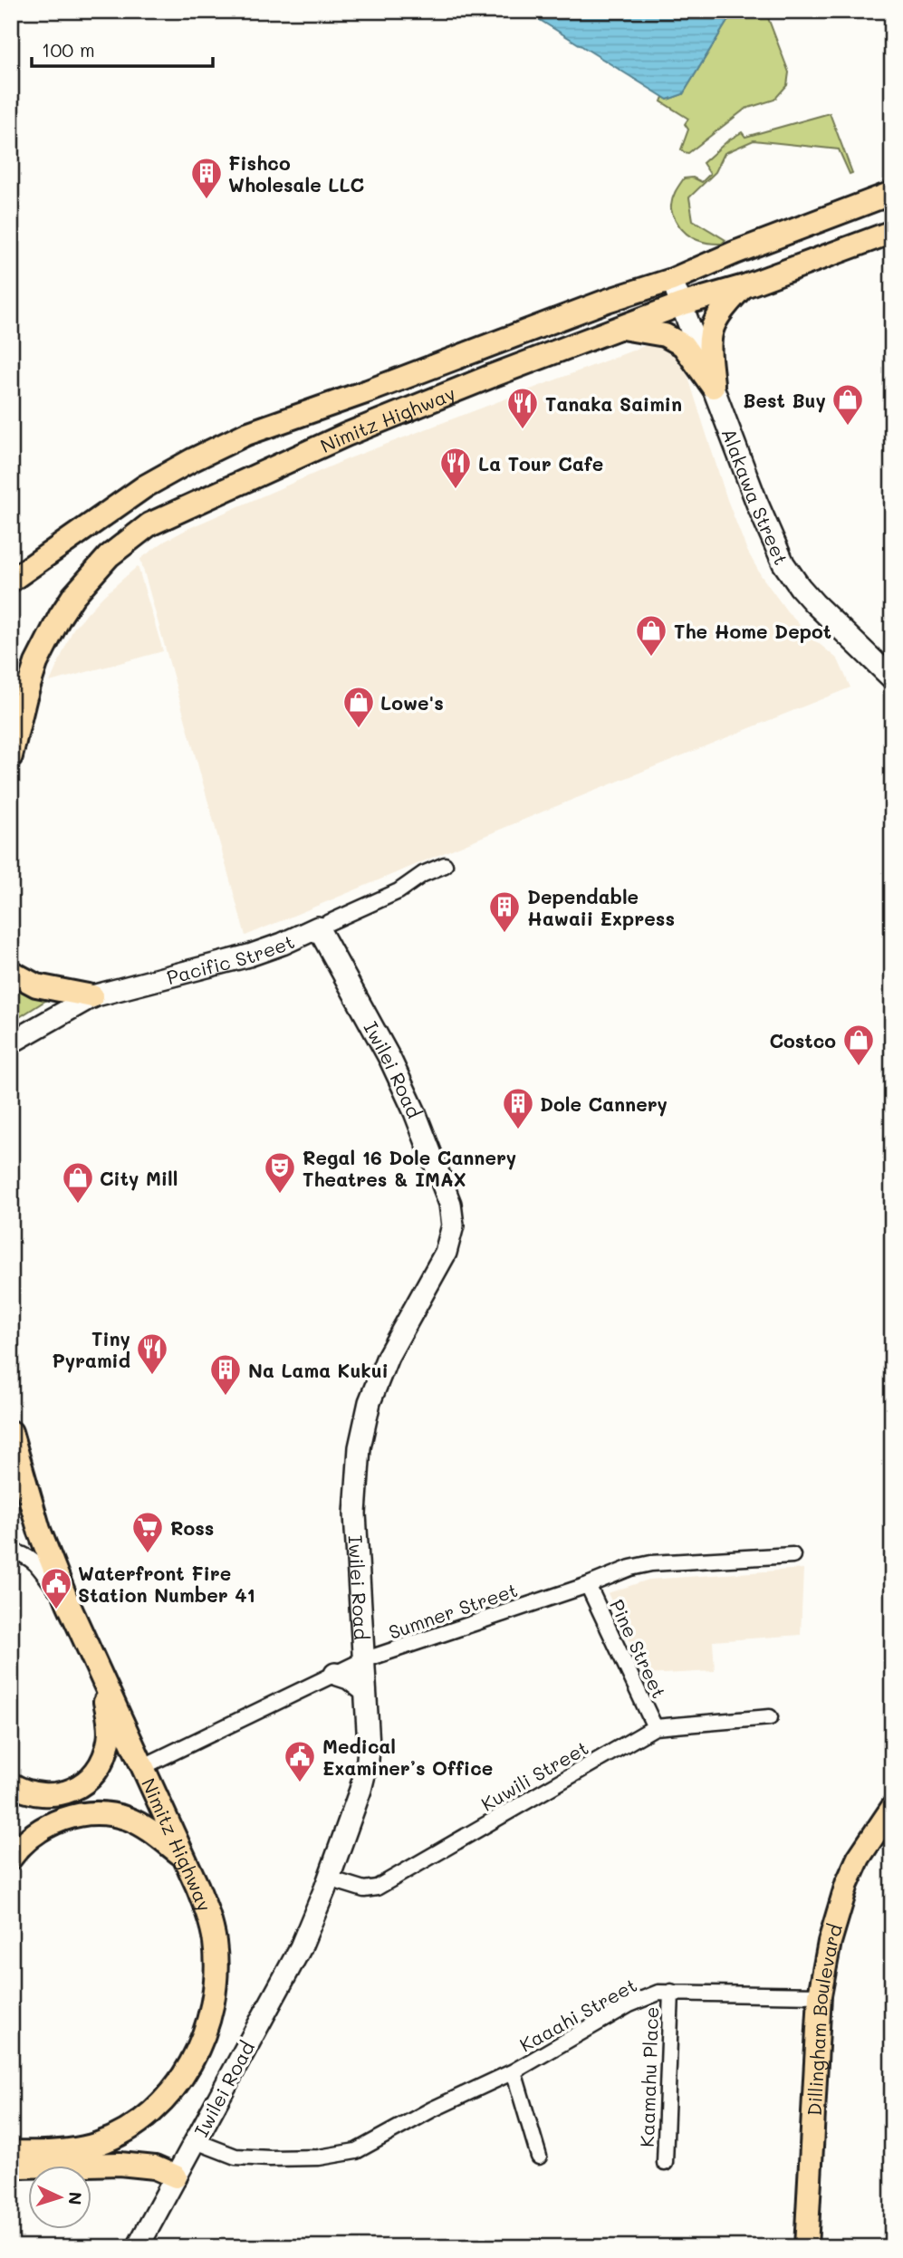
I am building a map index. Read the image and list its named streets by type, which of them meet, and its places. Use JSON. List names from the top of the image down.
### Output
{
  "streets": {
    "main road": ["Nimitz Highway", "Dillingham Boulevard"],
    "street": [
      "Alakawa Street",
      "Pacific Street",
      "Iwilei Road",
      "Sumner Street",
      "Pine Street",
      "Kuwili Street",
      "Kaaahi Street",
      "Kaamahu Place"
    ]
  },
  "crossings": [
    ["Nimitz Highway", "Alakawa Street"],
    ["Nimitz Highway", "Sumner Street"],
    ["Pacific Street", "Iwilei Road"],
    ["Iwilei Road", "Sumner Street"],
    ["Iwilei Road", "Kuwili Street"],
    ["Iwilei Road", "Kaaahi Street"],
    ["Sumner Street", "Pine Street"],
    ["Pine Street", "Kuwili Street"],
    ["Kaaahi Street", "Dillingham Boulevard"],
    ["Kaaahi Street", "Kaamahu Place"]
  ],
  "places": {
    "building": [
      "Fishco Wholesale LLC",
      "Dependable Hawaii Express",
      "Dole Cannery",
      "Na Lama Kukui"
    ],
    "shop": [
      "Best Buy",
      "The Home Depot",
      "Lowe's",
      "Costco",
      "City Mill"
    ],
    "restaurant": ["Tanaka Saimin", "La Tour Cafe", "Tiny Pyramid"],
    "theatre": ["Regal 16 Dole Cannery Theatres & IMAX"],
    "supermarket": ["Ross"],
    "public building": ["Waterfront Fire Station Number 41", "Medical Examiner’s Office"]
  },
  "scale_bar": "100 m",
  "north": "right"
}
